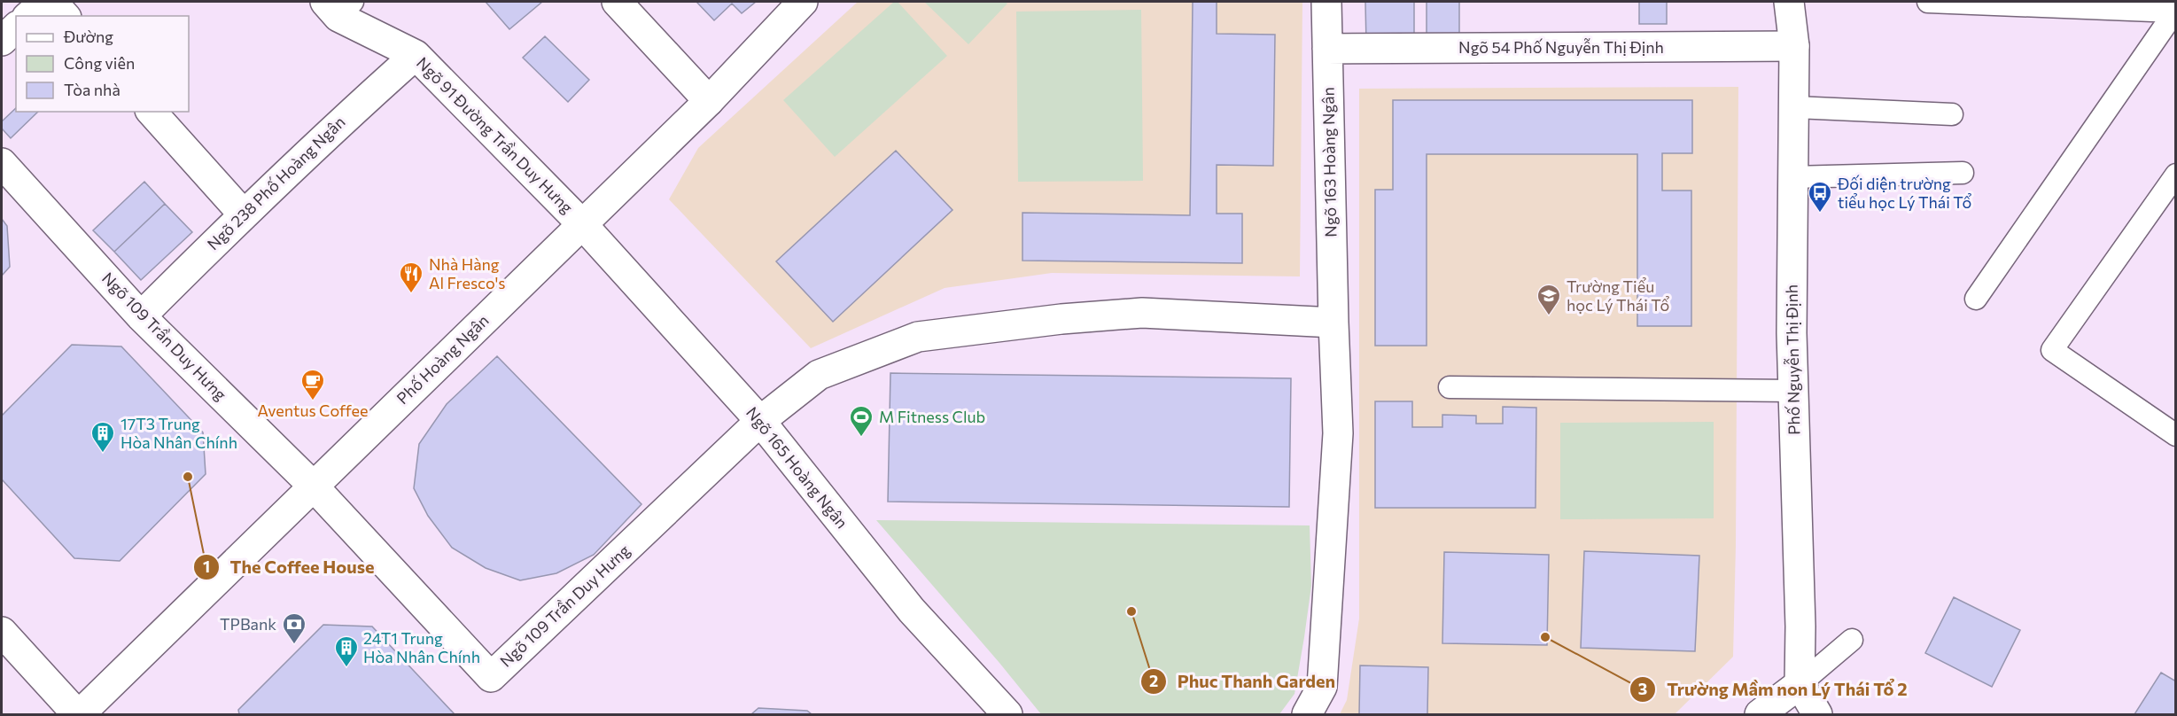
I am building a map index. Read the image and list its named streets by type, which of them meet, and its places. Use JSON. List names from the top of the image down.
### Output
{
  "streets": {
    "street": [
      "Ngõ 54 Phố Nguyễn Thị Định",
      "Ngõ 91 Đường Trần Duy Hưng",
      "Ngõ 163 Hoàng Ngân",
      "Ngõ 238 Phố Hoàng Ngân",
      "Ngõ 109 Trần Duy Hưng",
      "Phố Hoàng Ngân",
      "Phố Nguyễn Thị Định",
      "Ngõ 165 Hoàng Ngân"
    ]
  },
  "crossings": [
    ["Ngõ 54 Phố Nguyễn Thị Định", "Ngõ 163 Hoàng Ngân"],
    ["Ngõ 54 Phố Nguyễn Thị Định", "Phố Nguyễn Thị Định"],
    ["Ngõ 91 Đường Trần Duy Hưng", "Ngõ 238 Phố Hoàng Ngân"],
    ["Ngõ 91 Đường Trần Duy Hưng", "Phố Hoàng Ngân"],
    ["Ngõ 91 Đường Trần Duy Hưng", "Ngõ 165 Hoàng Ngân"],
    ["Ngõ 238 Phố Hoàng Ngân", "Ngõ 109 Trần Duy Hưng"],
    ["Ngõ 109 Trần Duy Hưng", "Phố Hoàng Ngân"],
    ["Ngõ 109 Trần Duy Hưng", "Ngõ 165 Hoàng Ngân"],
    ["Phố Hoàng Ngân", "Ngõ 165 Hoàng Ngân"]
  ],
  "places": {
    "bus stop": ["Đối diện trường tiểu học Lý Thái Tổ"],
    "restaurant": ["Nhà Hàng Al Fresco's"],
    "school or university": ["Trường Tiểu học Lý Thái Tổ"],
    "cafe": ["Aventus Coffee"],
    "sports": ["M Fitness Club"],
    "building": ["17T3 Trung Hòa Nhân Chính", "24T1 Trung Hòa Nhân Chính"],
    "other": ["The Coffee House", "Phuc Thanh Garden", "Trường Mầm non Lý Thái Tổ 2"],
    "bank": ["TPBank"]
  },
  "legend": ["Đường", "Công viên", "Tòa nhà"]
}
